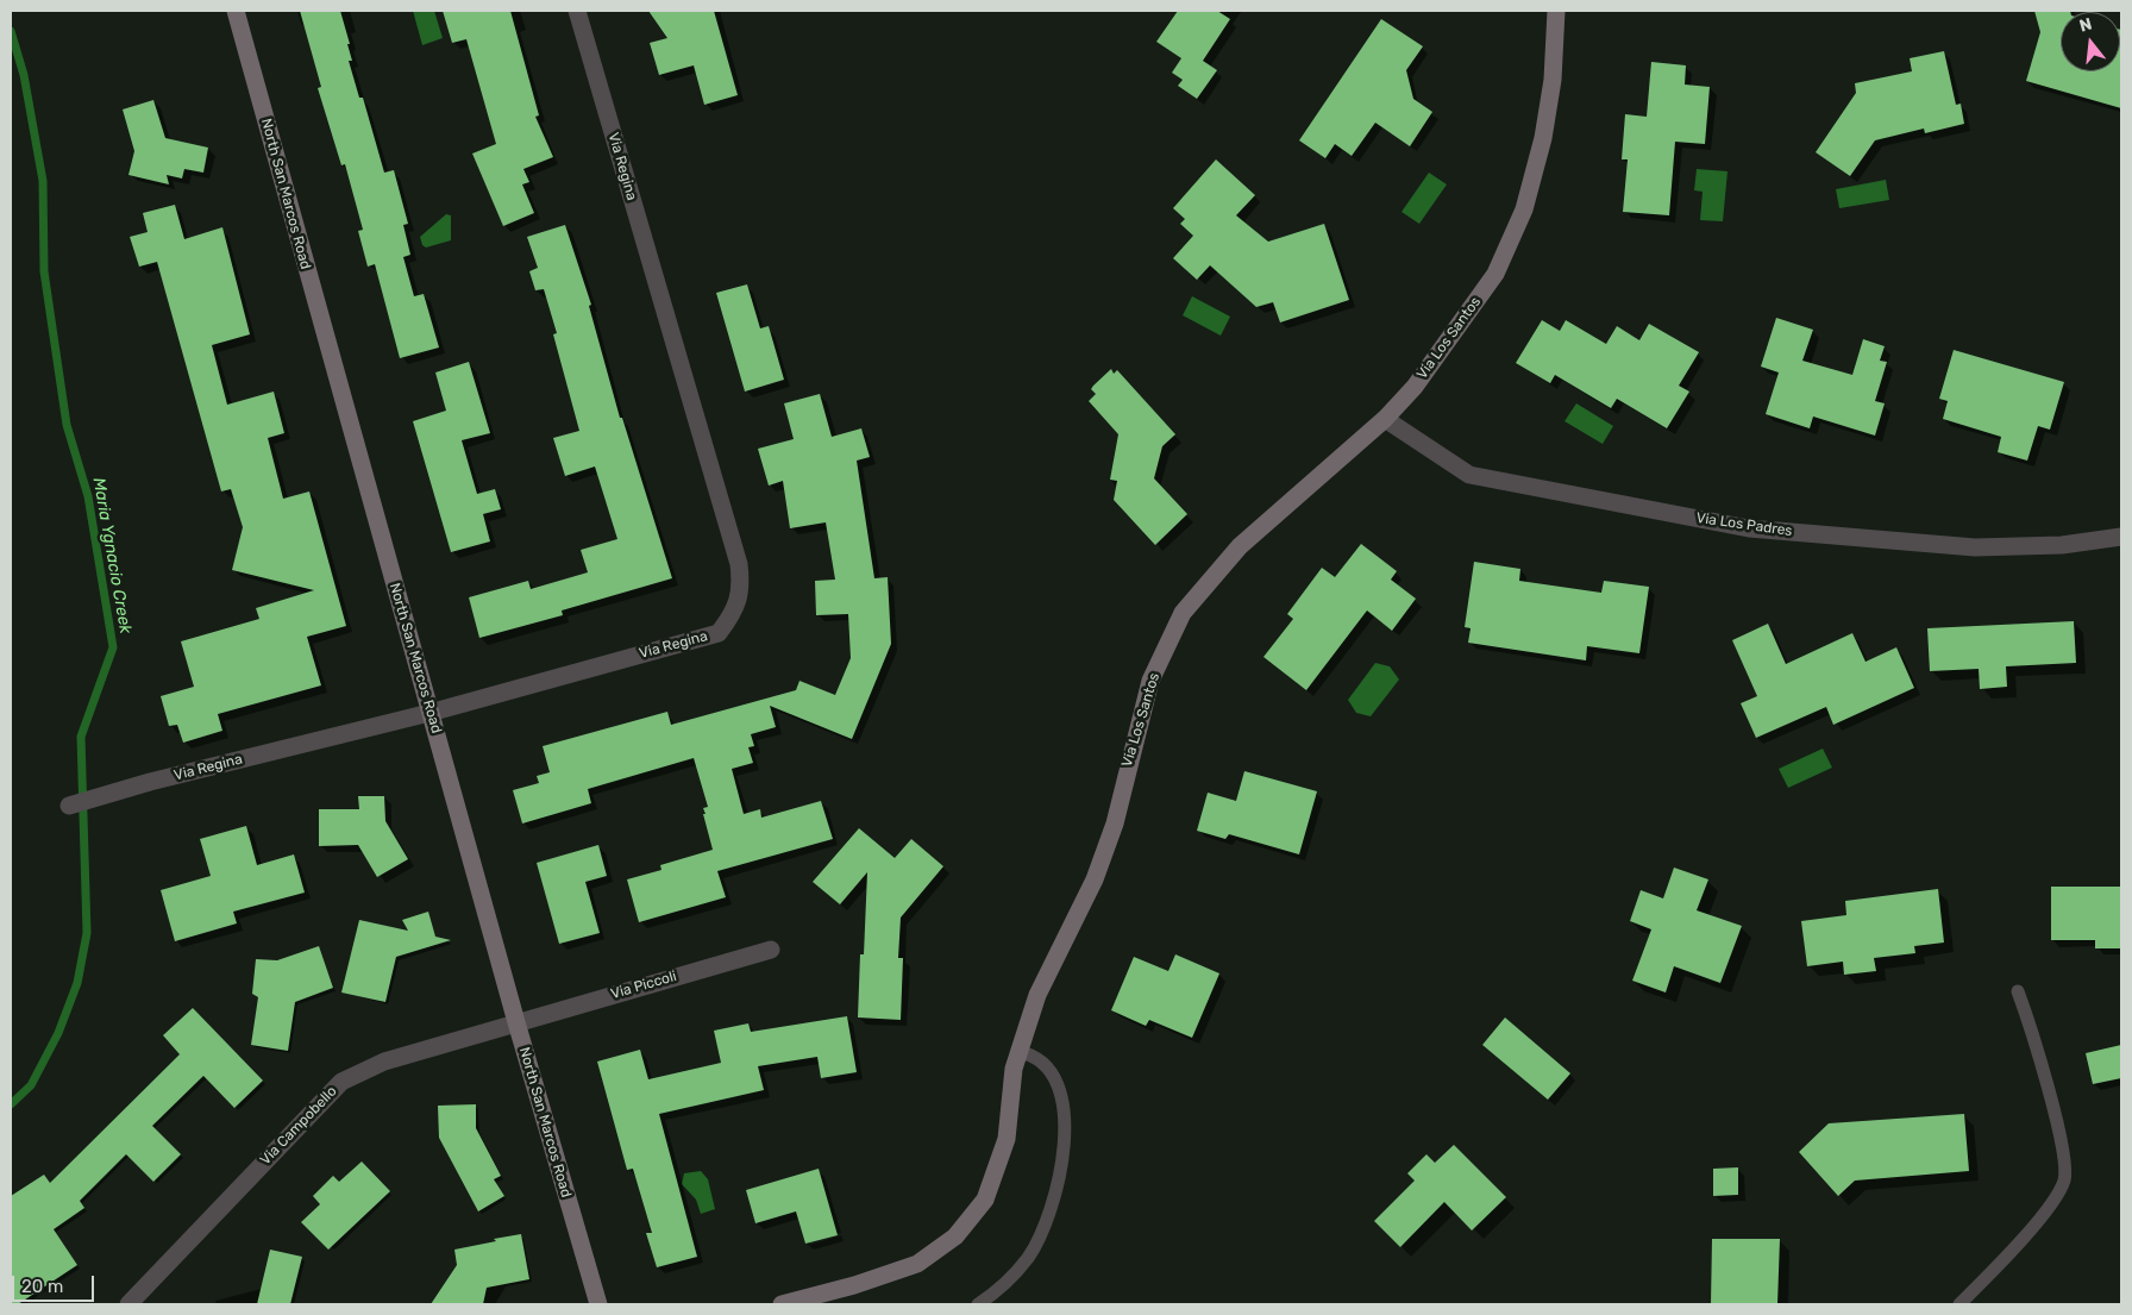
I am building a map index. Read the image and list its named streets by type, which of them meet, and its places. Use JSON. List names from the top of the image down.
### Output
{
  "streets": {
    "street": [
      "Via Regina",
      "North San Marcos Road",
      "Via Los Santos",
      "Via Los Padres",
      "Via Piccoli",
      "Via Campobello"
    ]
  },
  "crossings": [
    ["Via Regina", "North San Marcos Road"],
    ["North San Marcos Road", "Via Piccoli"],
    ["North San Marcos Road", "Via Campobello"],
    ["Via Los Santos", "Via Los Padres"],
    ["Via Piccoli", "Via Campobello"]
  ],
  "water": ["Maria Ygnacio Creek"],
  "scale_bar": "20 m",
  "north": "top"
}
